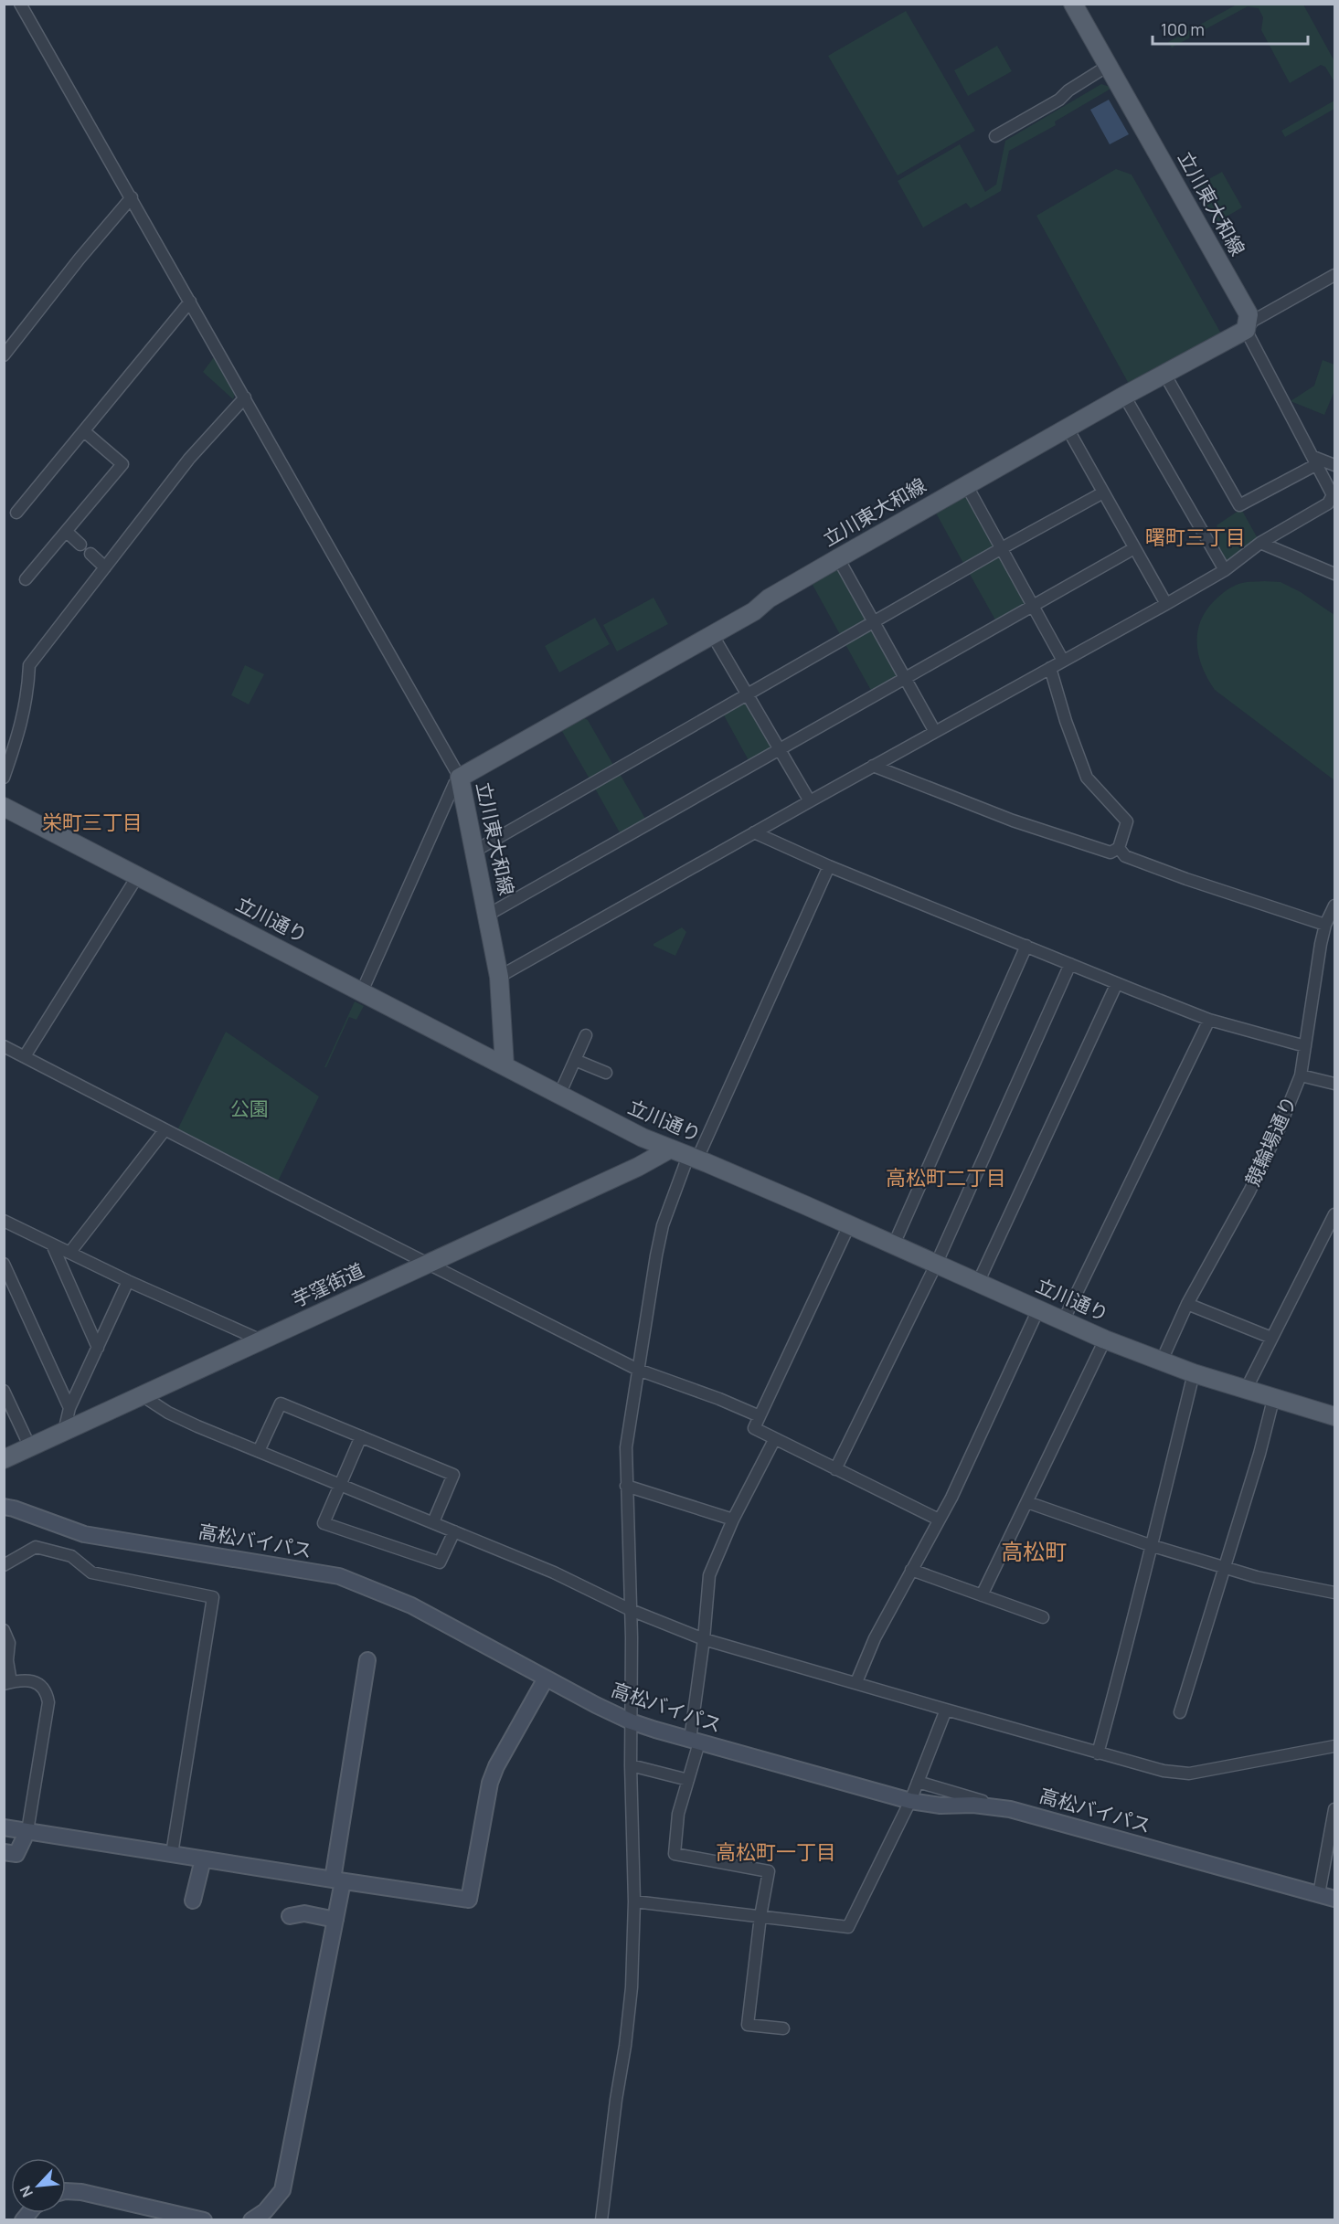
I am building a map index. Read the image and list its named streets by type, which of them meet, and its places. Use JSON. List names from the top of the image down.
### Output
{
  "streets": {
    "main road": ["立川東大和線", "立川通り", "芋窪街道"],
    "street": ["競輪場通り", "高松バイパス"]
  },
  "crossings": [
    ["立川東大和線", "立川通り"],
    ["立川通り", "競輪場通り"],
    ["立川通り", "芋窪街道"]
  ],
  "districts": [
    "曙町三丁目",
    "栄町三丁目",
    "高松町二丁目",
    "高松町",
    "高松町一丁目"
  ],
  "parks": ["公園"],
  "scale_bar": "100 m",
  "north": "bottom left"
}
